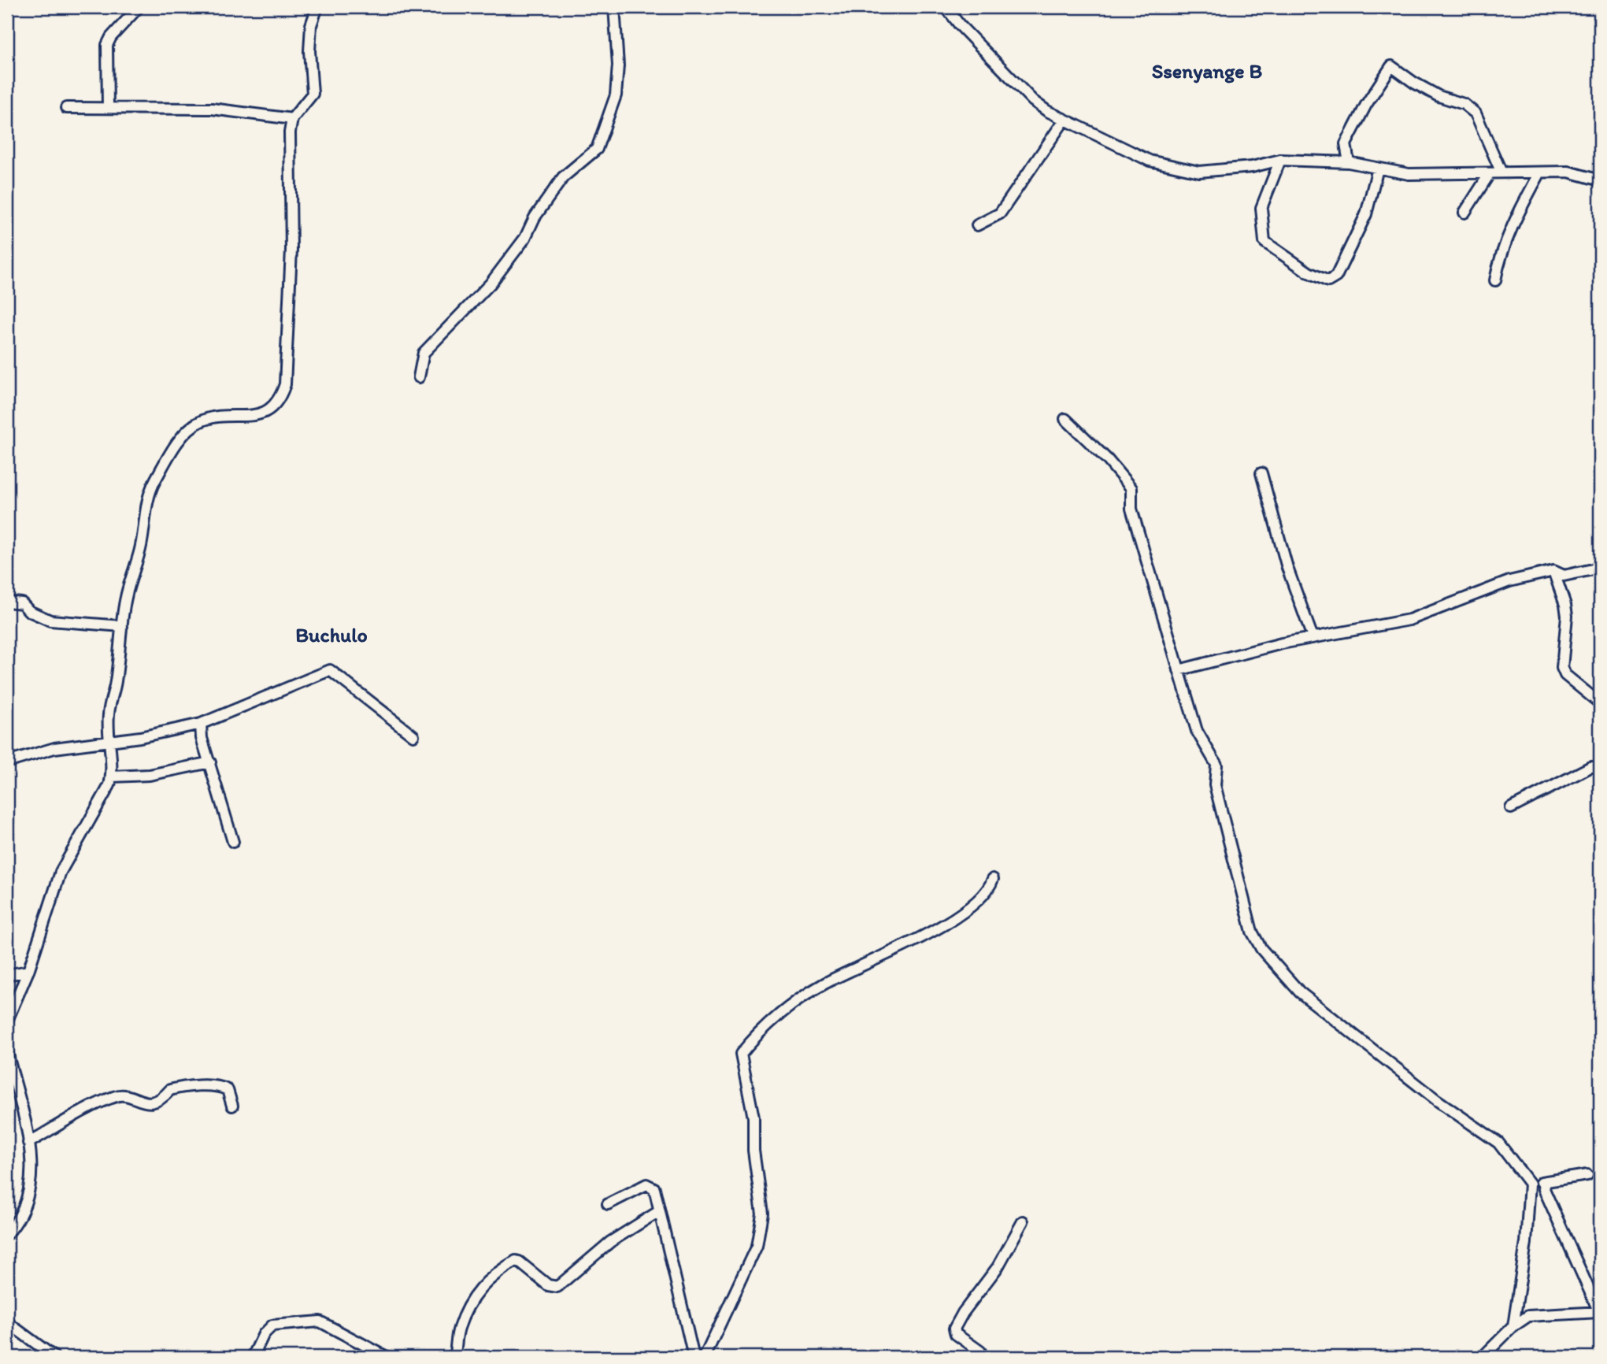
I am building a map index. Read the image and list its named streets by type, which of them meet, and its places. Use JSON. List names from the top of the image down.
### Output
{
  "districts": ["Ssenyange B", "Buchulo"]
}
